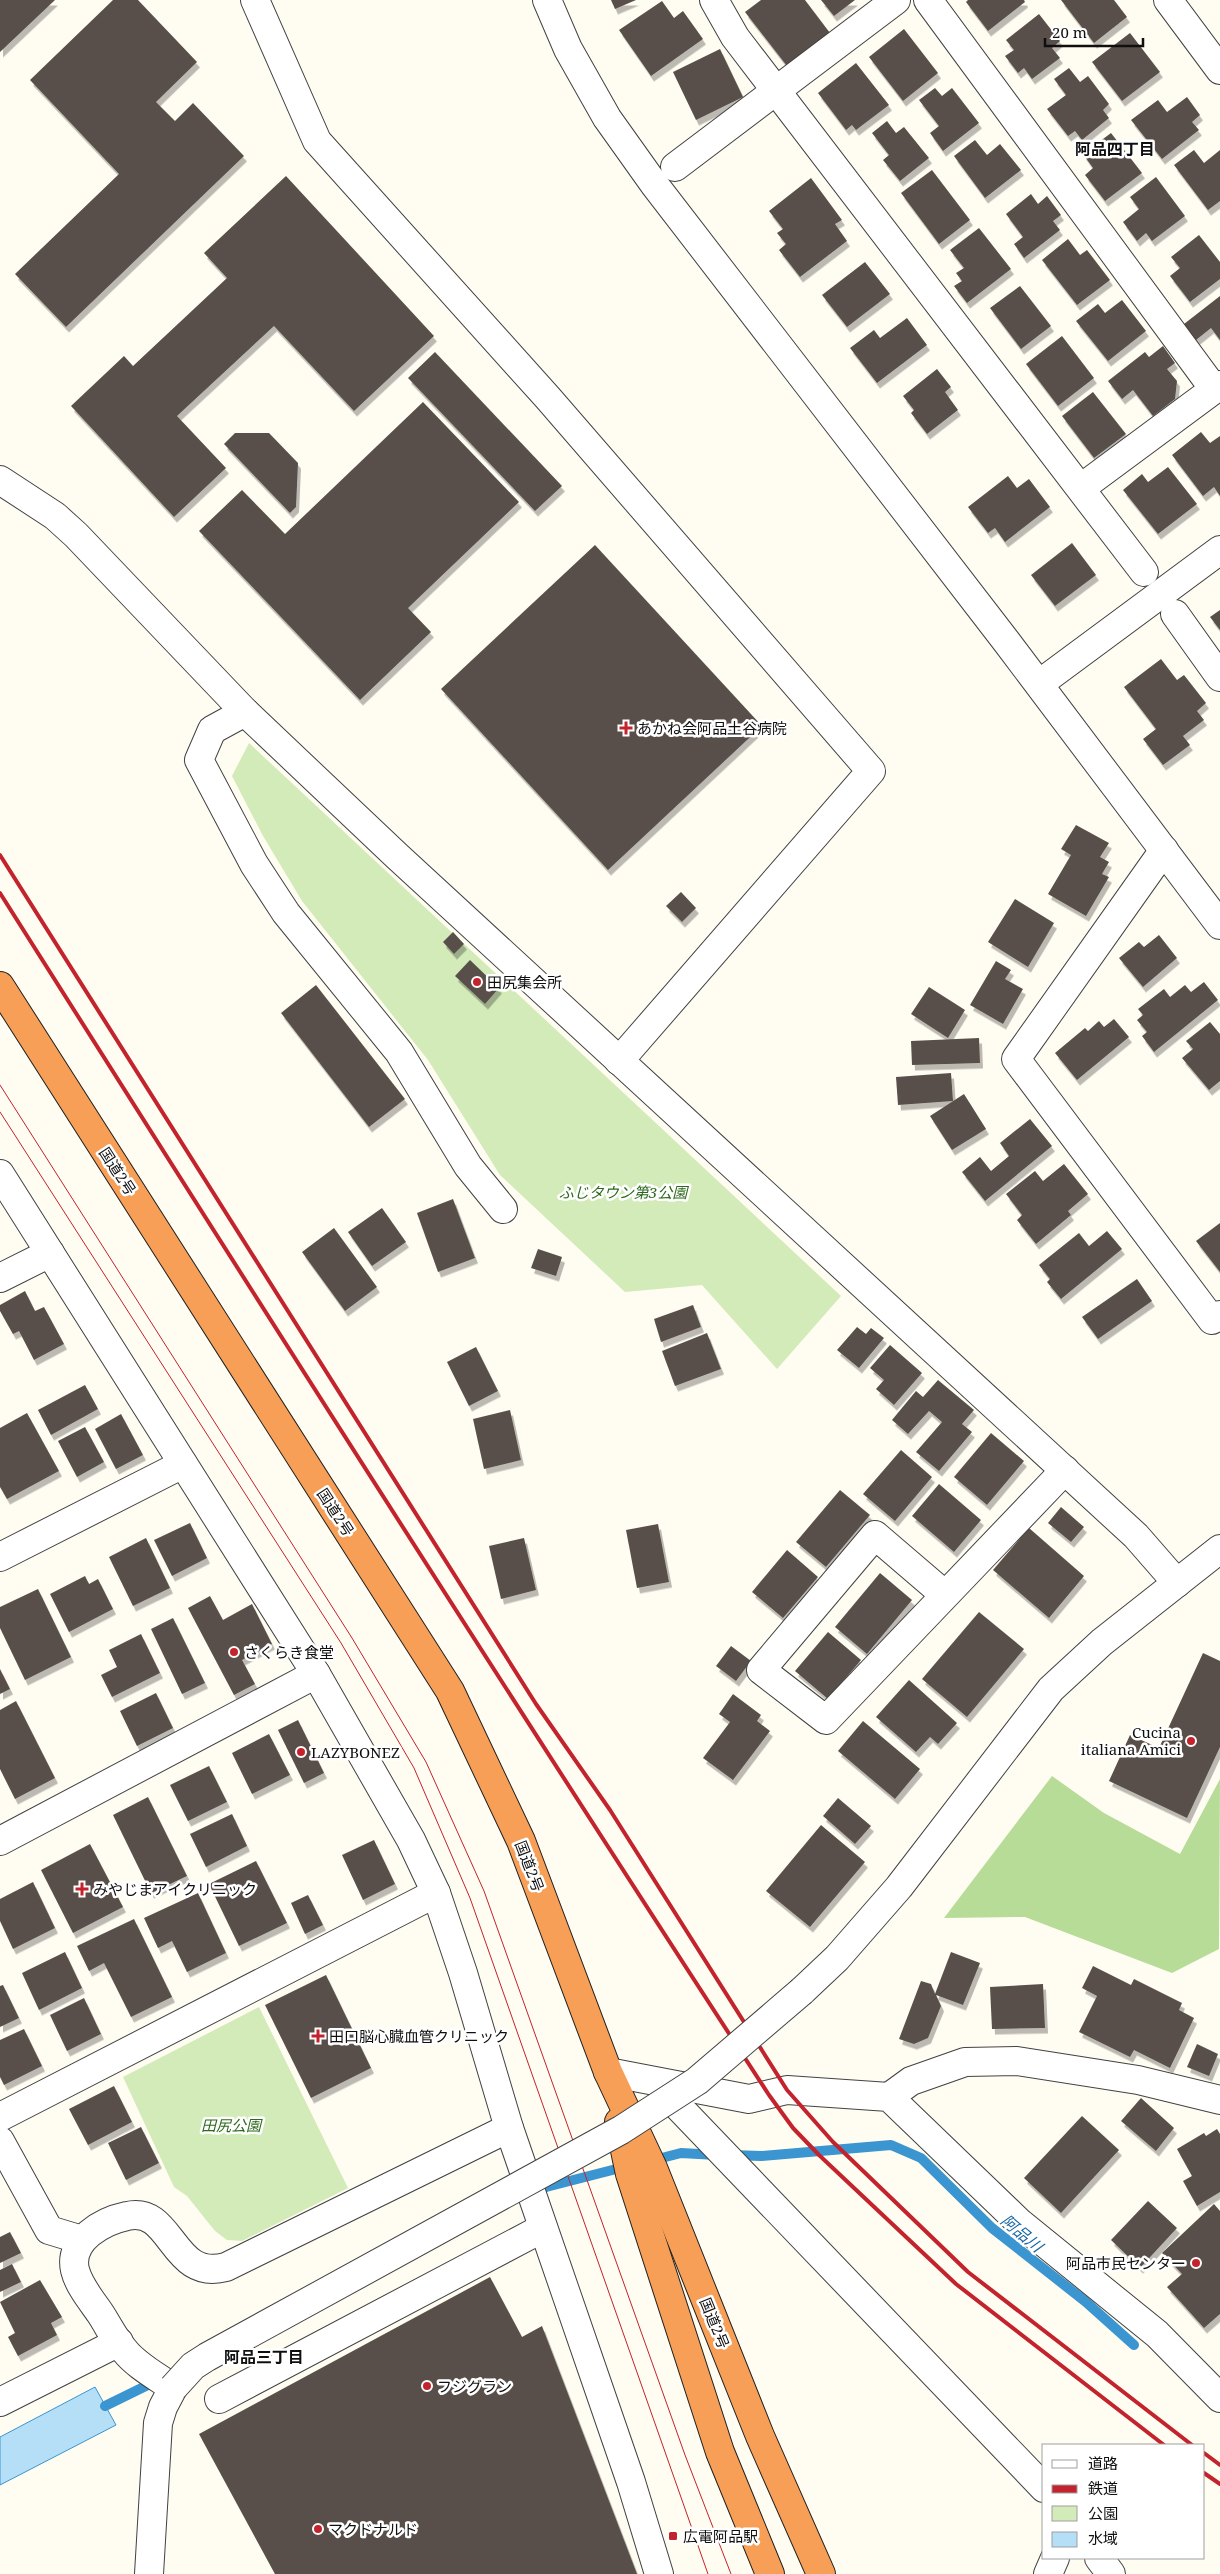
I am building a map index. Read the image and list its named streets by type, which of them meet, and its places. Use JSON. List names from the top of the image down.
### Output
{
  "streets": {
    "highway": ["国道2号"]
  },
  "districts": ["阿品四丁目", "阿品三丁目"],
  "water": ["阿品川"],
  "parks": ["ふじタウン第3公園", "田尻公園"],
  "places": {
    "health": ["あかね会阿品土谷病院", "みやじまアイクリニック", "田口脳心臓血管クリニック"],
    "other": [
      "田尻集会所",
      "さくらき食堂",
      "Cucina italiana Amici",
      "LAZYBONEZ",
      "阿品市民センター",
      "フジグラン",
      "マクドナルド"
    ],
    "transit": ["広電阿品駅"]
  },
  "legend": [
    "道路",
    "鉄道",
    "公園",
    "水域"
  ],
  "scale_bar": "20 m"
}
